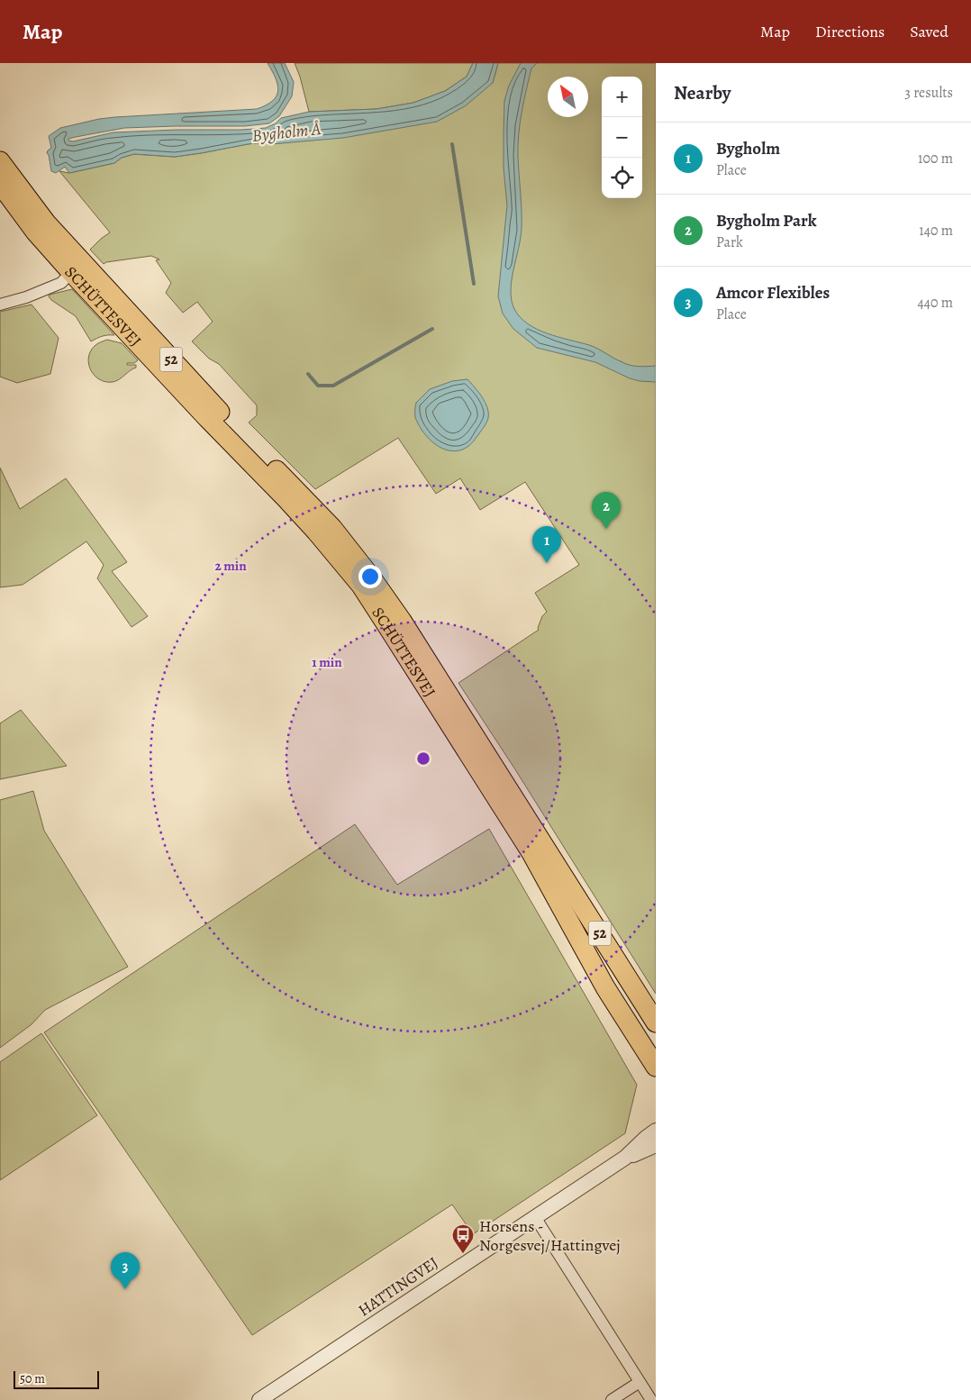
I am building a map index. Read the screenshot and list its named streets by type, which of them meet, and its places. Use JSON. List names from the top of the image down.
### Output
{
  "streets": {
    "main road": ["SCHÜTTESVEJ", "52"],
    "street": ["HATTINGVEJ"]
  },
  "water": ["Bygholm Å"],
  "places": {
    "bus stop": ["Horsens - Norgesvej/Hattingvej"]
  },
  "scale_bar": "50 m",
  "north": "top left",
  "page": {
    "header": "Map",
    "nav": ["Map", "Directions", "Saved"],
    "heading": ["Nearby", "3 results"],
    "map_buttons": ["+", "−"],
    "list": [
      {
        "mark": "1",
        "name": "Bygholm",
        "note": "Place",
        "value": "100 m"
      },
      {
        "mark": "2",
        "name": "Bygholm Park",
        "note": "Park",
        "value": "140 m"
      },
      {
        "mark": "3",
        "name": "Amcor Flexibles",
        "note": "Place",
        "value": "440 m"
      }
    ],
    "pins": ["2", "1", "3"],
    "scale": "50 m"
  },
  "rings": ["2 min", "1 min"]
}
